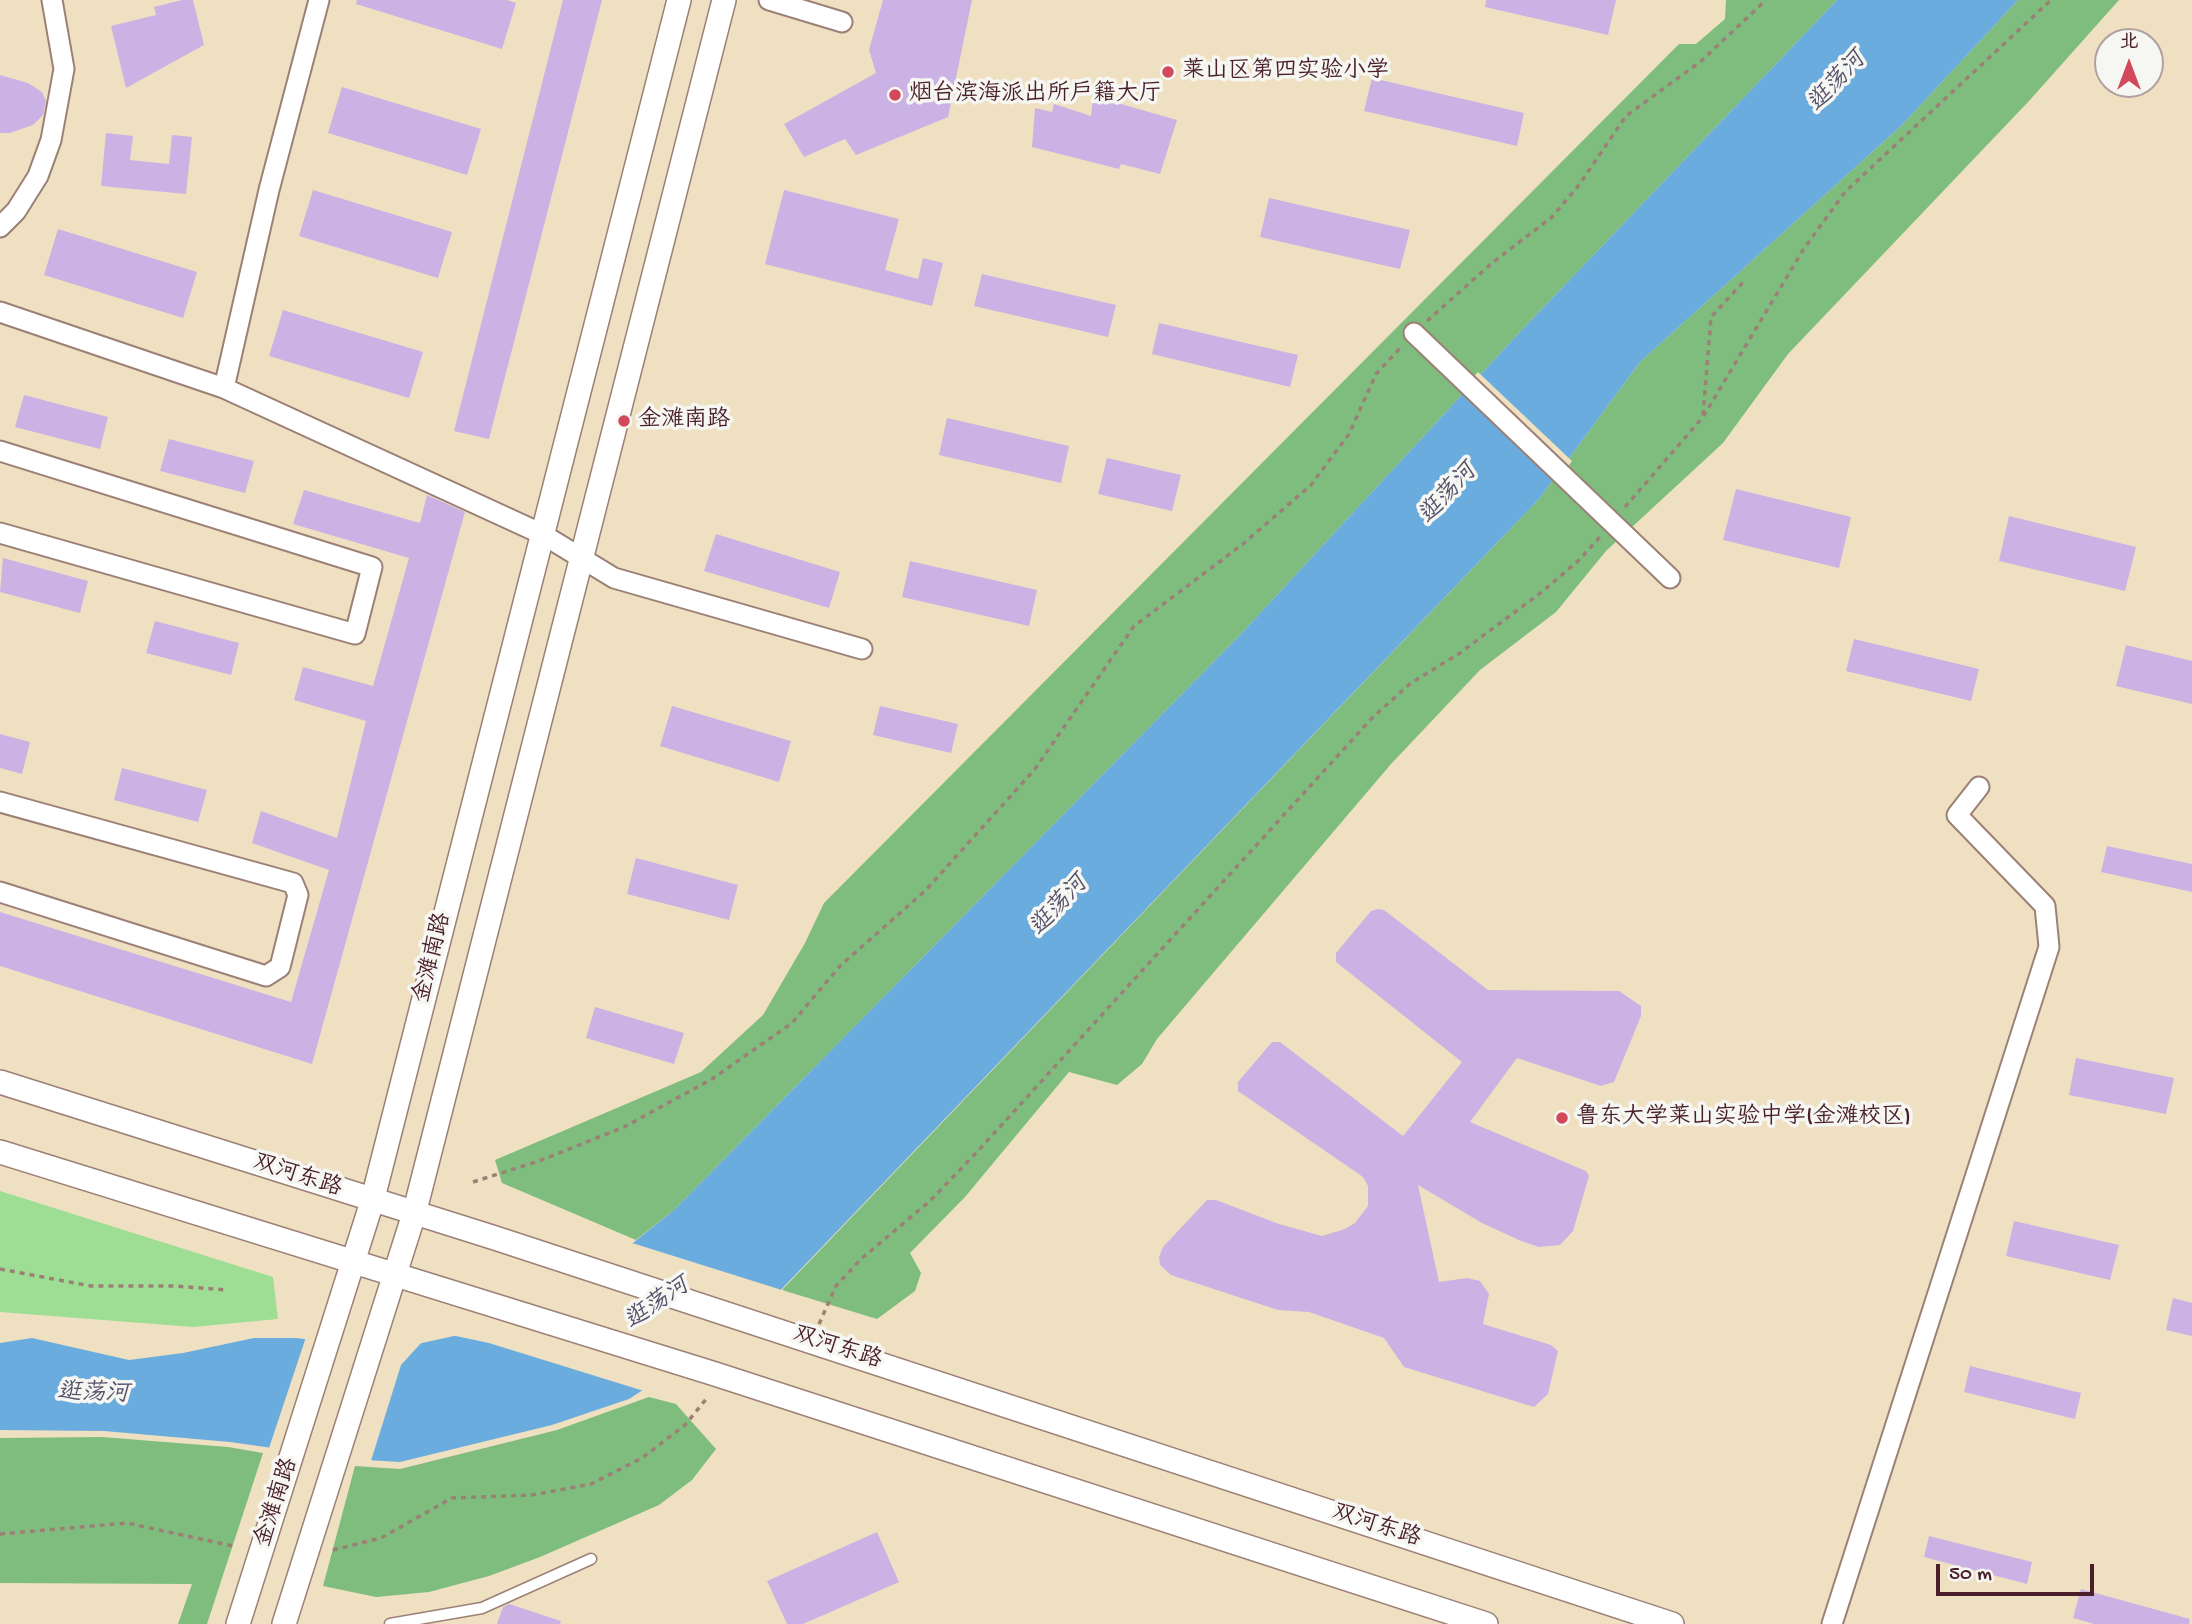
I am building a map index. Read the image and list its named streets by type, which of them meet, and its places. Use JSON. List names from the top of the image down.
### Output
{
  "streets": {
    "street": ["金滩南路", "双河东路"]
  },
  "crossings": [
    ["金滩南路", "双河东路"]
  ],
  "water": ["逛荡河"],
  "places": [
    "莱山区第四实验小学",
    "烟台滨海派出所户籍大厅",
    "金滩南路",
    "鲁东大学莱山实验中学(金滩校区)"
  ],
  "scale_bar": "50 m",
  "north": "top"
}
